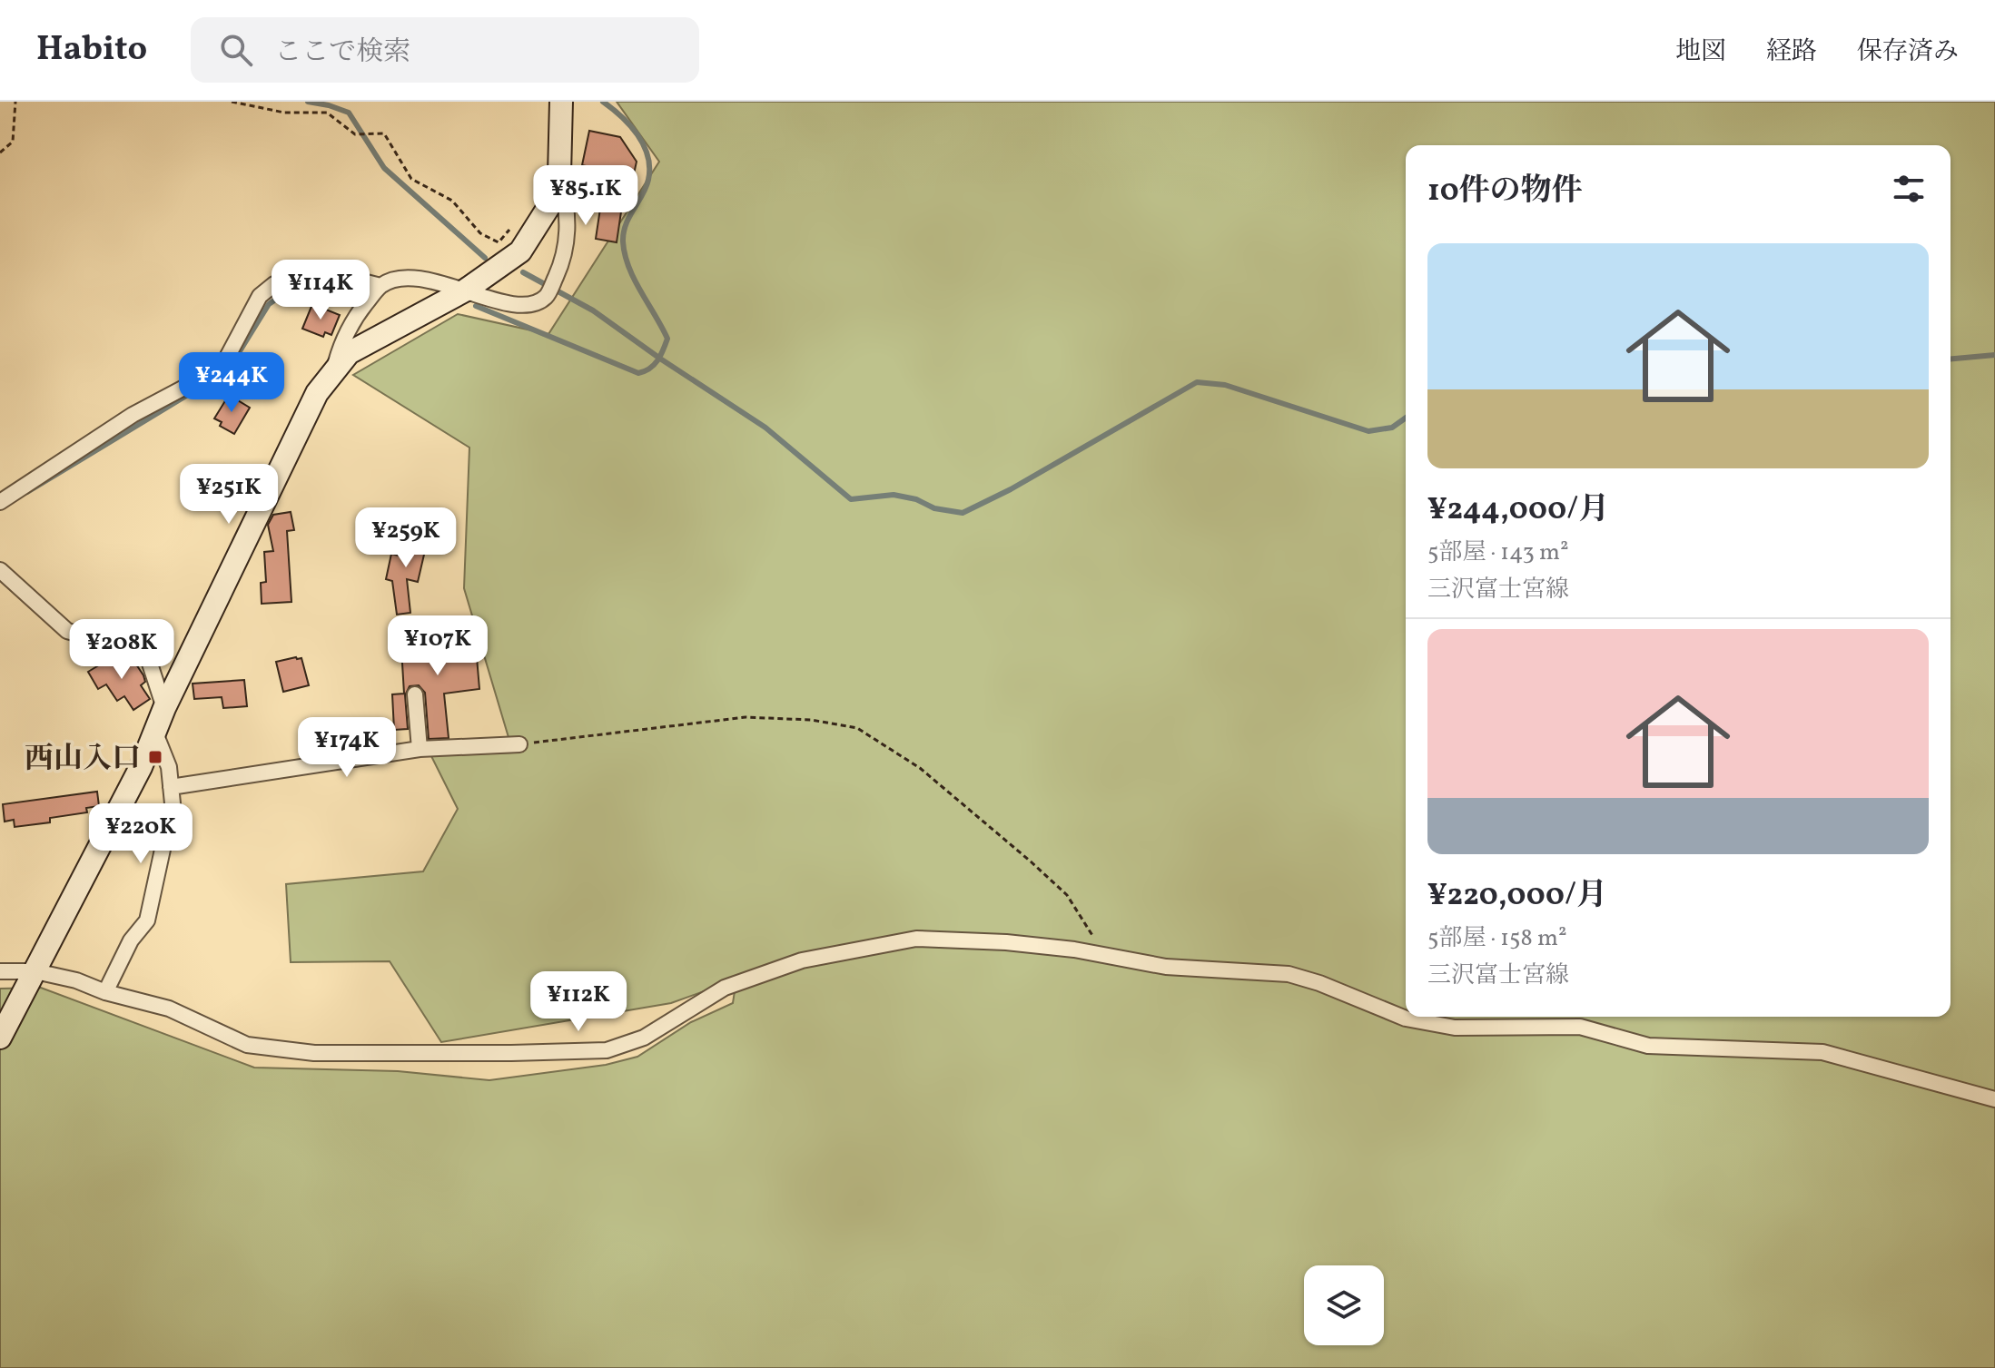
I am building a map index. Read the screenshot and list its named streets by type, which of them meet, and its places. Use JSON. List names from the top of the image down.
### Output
{
  "places": {
    "transit": ["西山入口"]
  },
  "page": {
    "header": "Habito",
    "search": "ここで検索",
    "nav": ["地図", "経路", "保存済み"],
    "heading": "10件の物件",
    "price": [
      "¥85.1K",
      "¥114K",
      "¥244K",
      "¥251K",
      "¥259K",
      "¥107K",
      "¥208K",
      "¥174K",
      "¥220K",
      "¥112K"
    ],
    "list": [
      {
        "name": "¥244,000/月",
        "note": "5部屋 · 143 m² · 三沢富士宮線"
      },
      {
        "name": "¥220,000/月",
        "note": "5部屋 · 158 m² · 三沢富士宮線"
      }
    ]
  }
}
